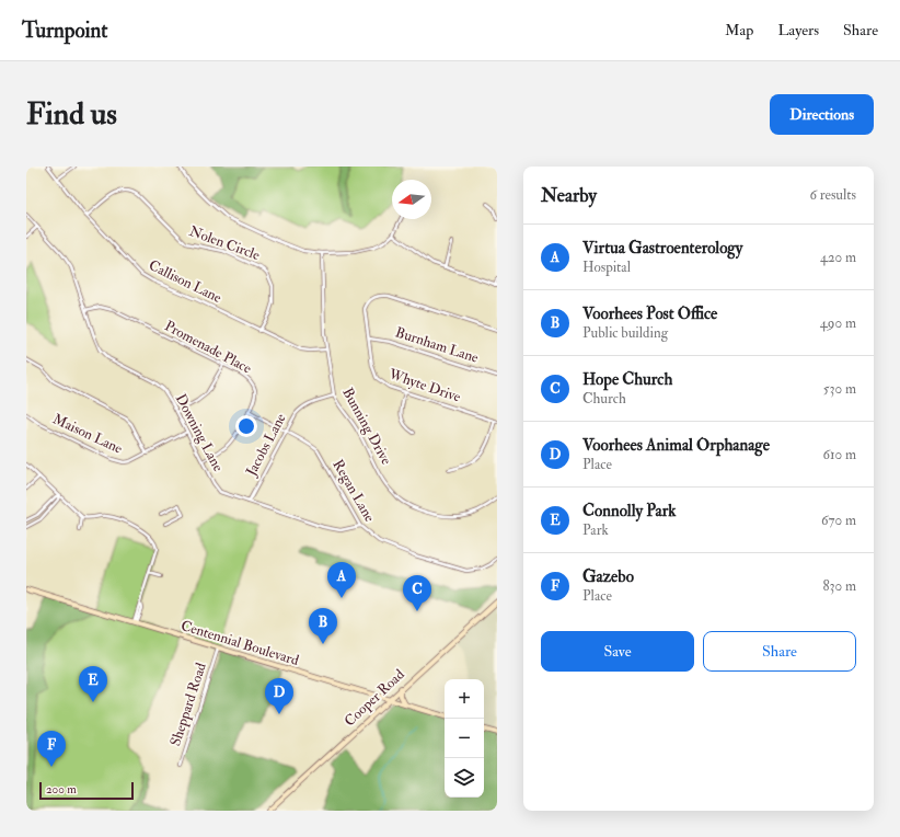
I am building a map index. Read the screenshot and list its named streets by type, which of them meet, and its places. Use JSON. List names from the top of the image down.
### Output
{
  "streets": {
    "main road": ["Centennial Boulevard", "Cooper Road"],
    "street": [
      "Nolen Circle",
      "Callison Lane",
      "Burnham Lane",
      "Promenade Place",
      "Whyte Drive",
      "Bunning Drive",
      "Downing Lane",
      "Maison Lane",
      "Jacobs Lane",
      "Regan Lane",
      "Sheppard Road"
    ]
  },
  "crossings": [
    ["Nolen Circle", "Callison Lane"],
    ["Callison Lane", "Bunning Drive"],
    ["Burnham Lane", "Whyte Drive"],
    ["Promenade Place", "Downing Lane"],
    ["Promenade Place", "Regan Lane"],
    ["Bunning Drive", "Jacobs Lane"],
    ["Downing Lane", "Maison Lane"],
    ["Downing Lane", "Jacobs Lane"],
    ["Downing Lane", "Regan Lane"],
    ["Jacobs Lane", "Regan Lane"],
    ["Centennial Boulevard", "Cooper Road"],
    ["Centennial Boulevard", "Sheppard Road"]
  ],
  "scale_bar": "200 m",
  "north": "left",
  "page": {
    "header": "Turnpoint",
    "nav": ["Map", "Layers", "Share"],
    "buttons": [
      "Directions",
      ["Save", "Share"]
    ],
    "title": "Find us",
    "heading": ["Nearby", "6 results"],
    "list": [
      {
        "mark": "A",
        "name": "Virtua Gastroenterology",
        "note": "Hospital",
        "value": "420 m"
      },
      {
        "mark": "B",
        "name": "Voorhees Post Office",
        "note": "Public building",
        "value": "490 m"
      },
      {
        "mark": "C",
        "name": "Hope Church",
        "note": "Church",
        "value": "530 m"
      },
      {
        "mark": "D",
        "name": "Voorhees Animal Orphanage",
        "note": "Place",
        "value": "610 m"
      },
      {
        "mark": "E",
        "name": "Connolly Park",
        "note": "Park",
        "value": "670 m"
      },
      {
        "mark": "F",
        "name": "Gazebo",
        "note": "Place",
        "value": "830 m"
      }
    ],
    "pins": [
      "A",
      "C",
      "B",
      "E",
      "D",
      "F"
    ],
    "map_buttons": ["+", "−"],
    "scale": "200 m"
  }
}
